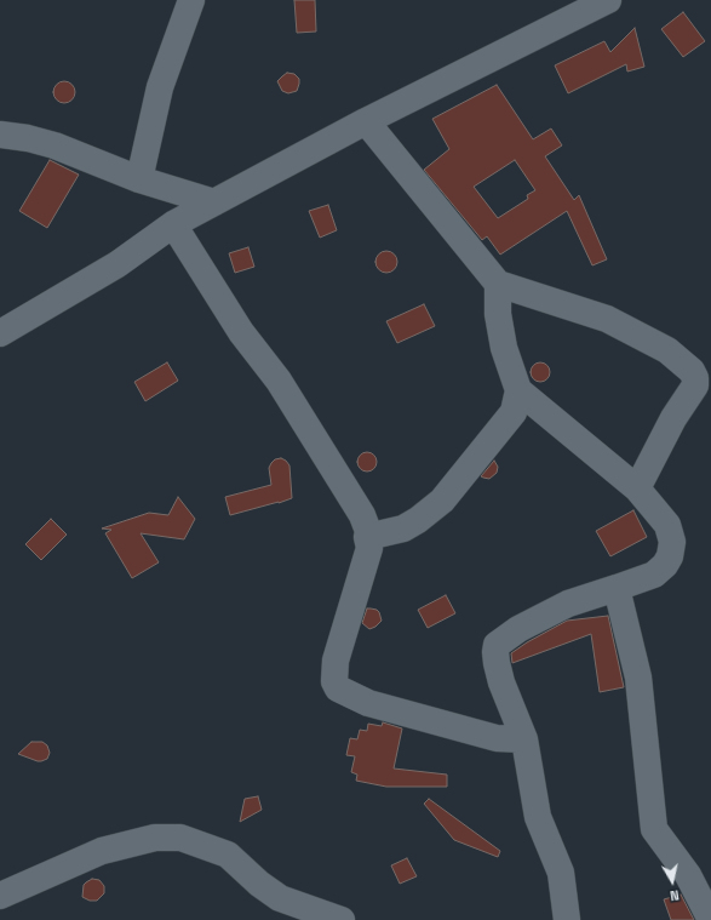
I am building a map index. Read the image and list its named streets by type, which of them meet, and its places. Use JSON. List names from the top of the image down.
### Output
{
  "north": "bottom"
}
